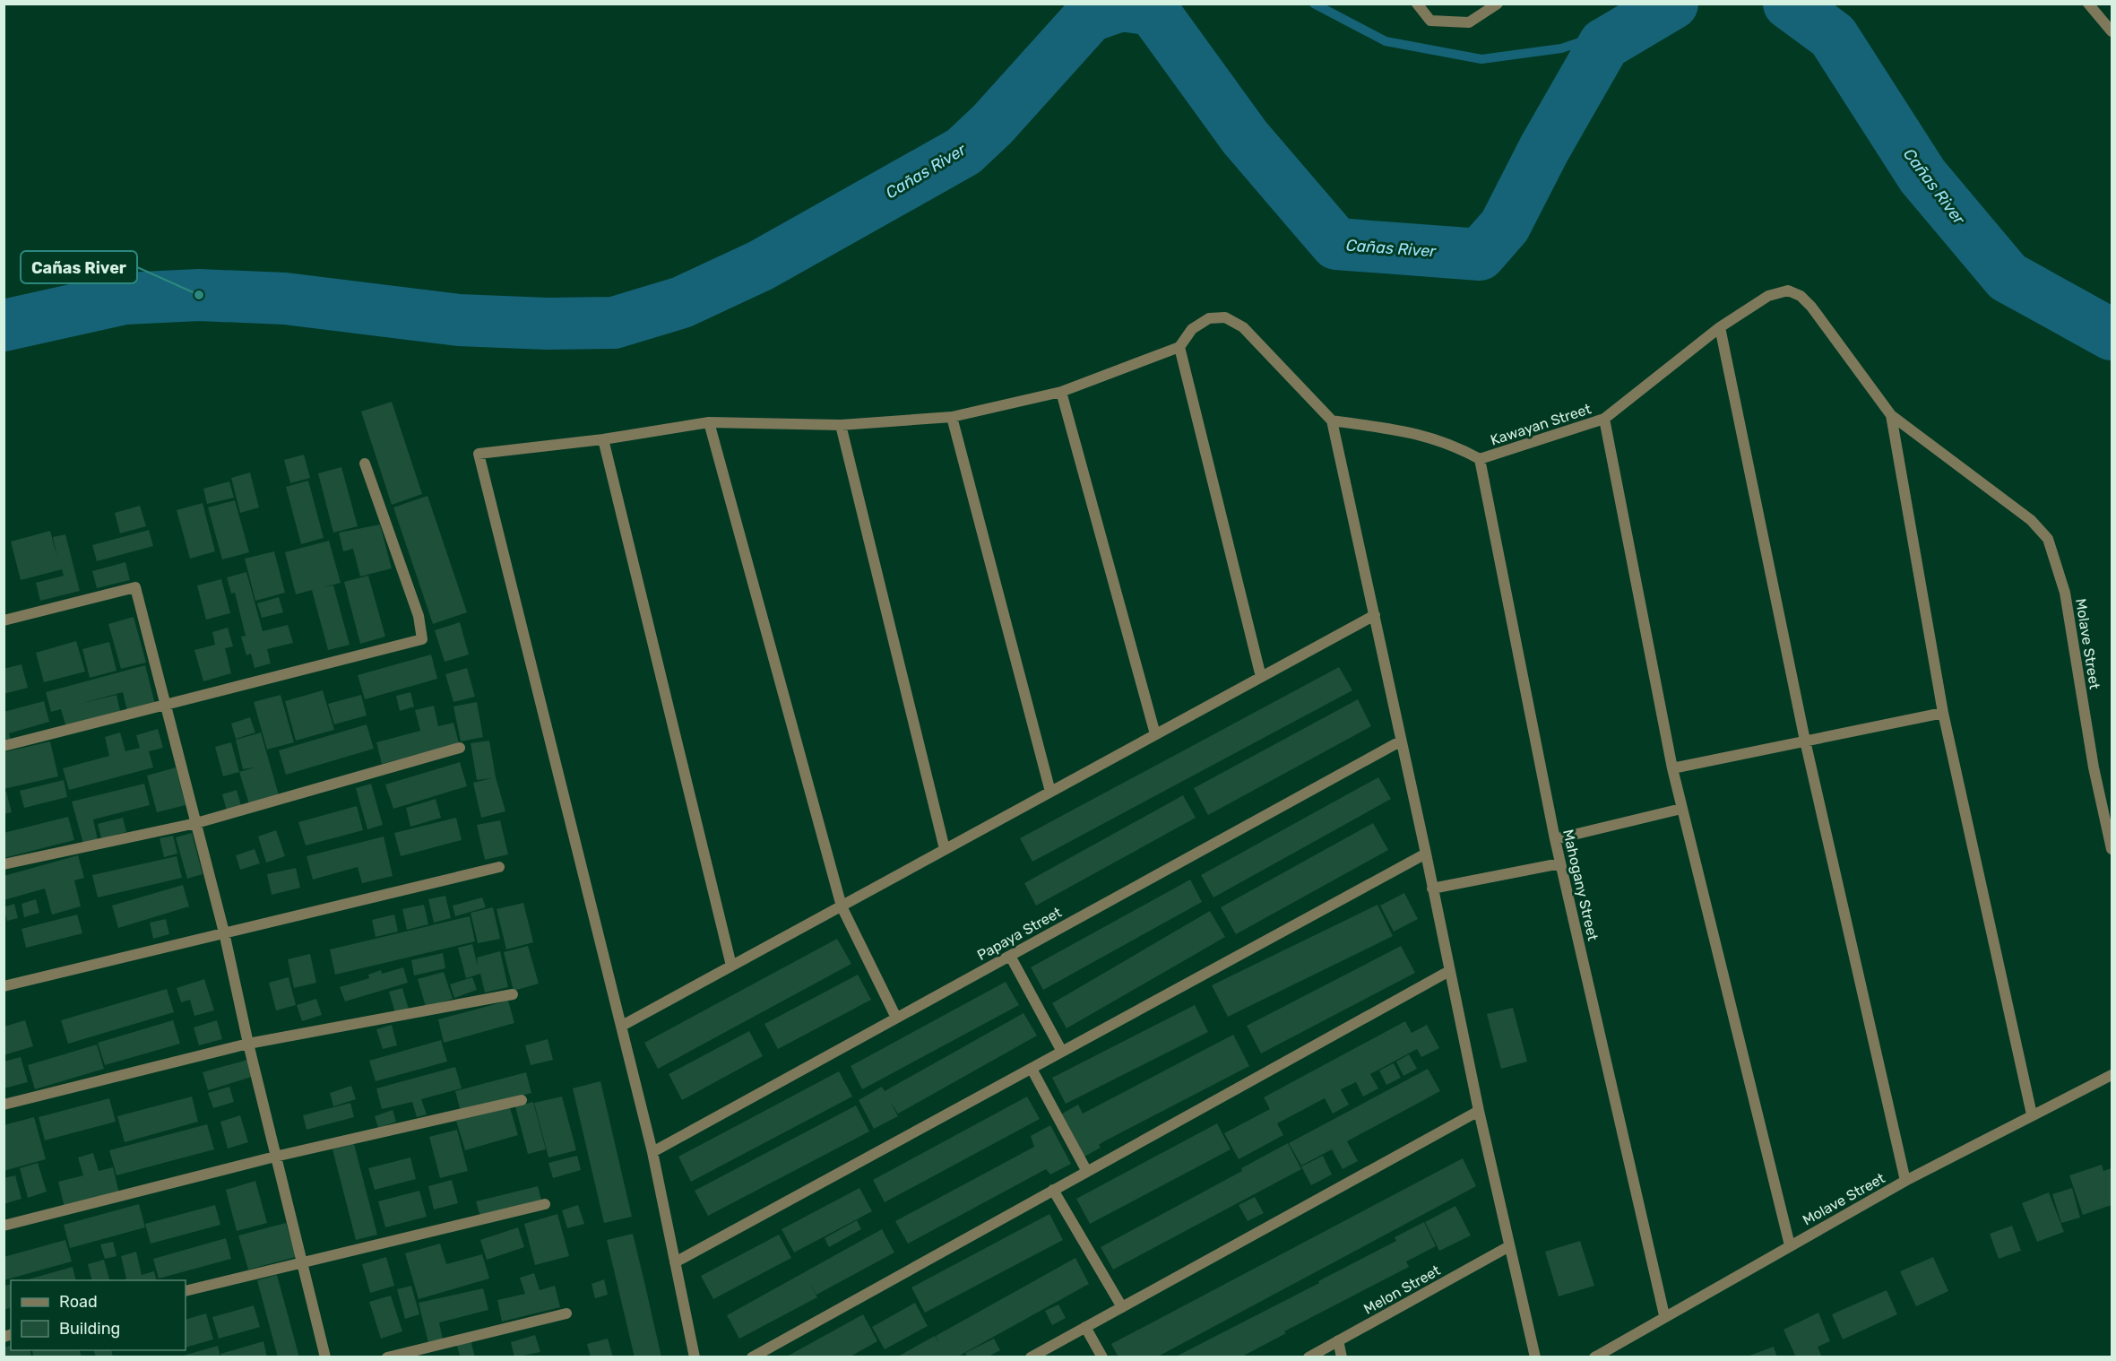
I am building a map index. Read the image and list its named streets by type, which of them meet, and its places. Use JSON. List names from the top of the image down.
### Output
{
  "streets": {
    "street": [
      "Kawayan Street",
      "Molave Street",
      "Mahogany Street",
      "Papaya Street",
      "Melon Street"
    ]
  },
  "crossings": [
    ["Kawayan Street", "Molave Street"],
    ["Kawayan Street", "Mahogany Street"],
    ["Molave Street", "Mahogany Street"]
  ],
  "water": ["Cañas River"],
  "places": ["Cañas River"],
  "legend": ["Road", "Building"]
}
